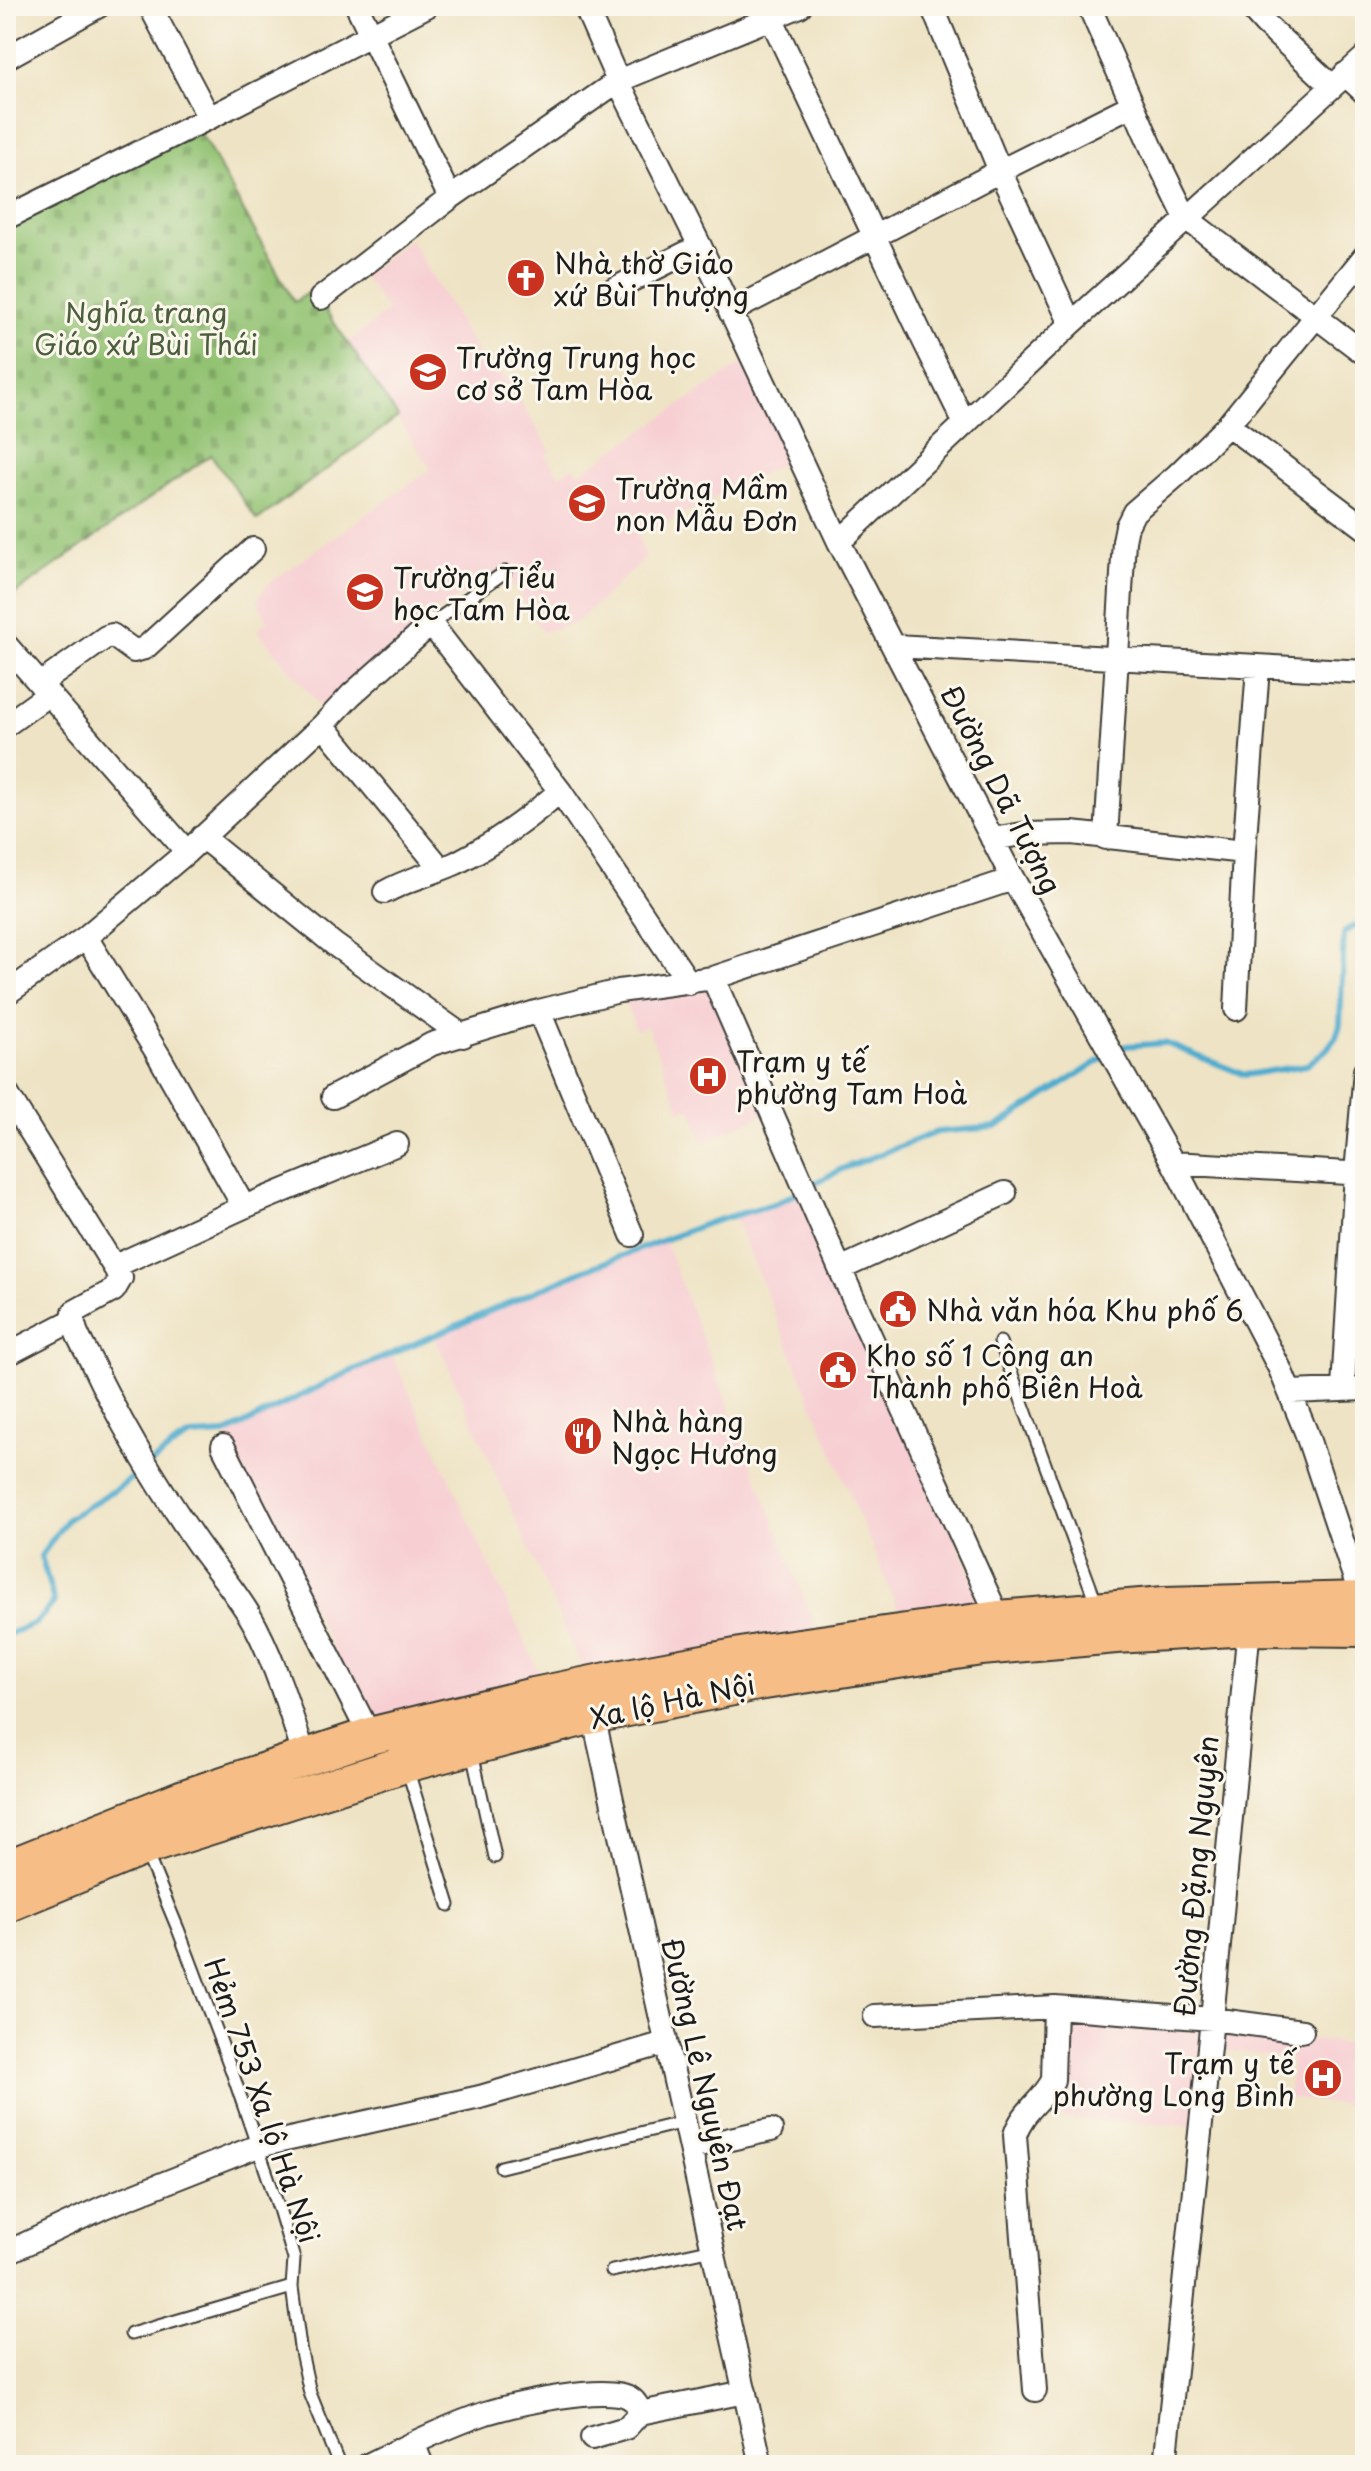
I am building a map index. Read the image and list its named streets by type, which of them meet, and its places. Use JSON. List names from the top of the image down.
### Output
{
  "streets": {
    "highway": ["Xa lộ Hà Nội"],
    "street": ["Đường Dã Tượng", "Đường Đặng Nguyên", "Đường Lê Nguyên Đạt"],
    "lane": ["Hẻm 753 Xa lộ Hà Nội"]
  },
  "crossings": [
    ["Đường Dã Tượng", "Xa lộ Hà Nội"],
    ["Xa lộ Hà Nội", "Đường Đặng Nguyên"],
    ["Xa lộ Hà Nội", "Đường Lê Nguyên Đạt"],
    ["Xa lộ Hà Nội", "Hẻm 753 Xa lộ Hà Nội"]
  ],
  "parks": ["Nghĩa trang Giáo xứ Bùi Thái"],
  "places": {
    "church": ["Nhà thờ Giáo xứ Bùi Thượng"],
    "school or university": ["Trường Trung học cơ sở Tam Hòa", "Trường Mầm non Mẫu Đơn", "Trường Tiểu học Tam Hòa"],
    "hospital": ["Trạm y tế phường Tam Hoà", "Trạm y tế phường Long Bình"],
    "public building": ["Nhà văn hóa Khu phố 6", "Kho số 1 Công an Thành phố Biên Hoà"],
    "restaurant": ["Nhà hàng Ngọc Hương"]
  }
}
